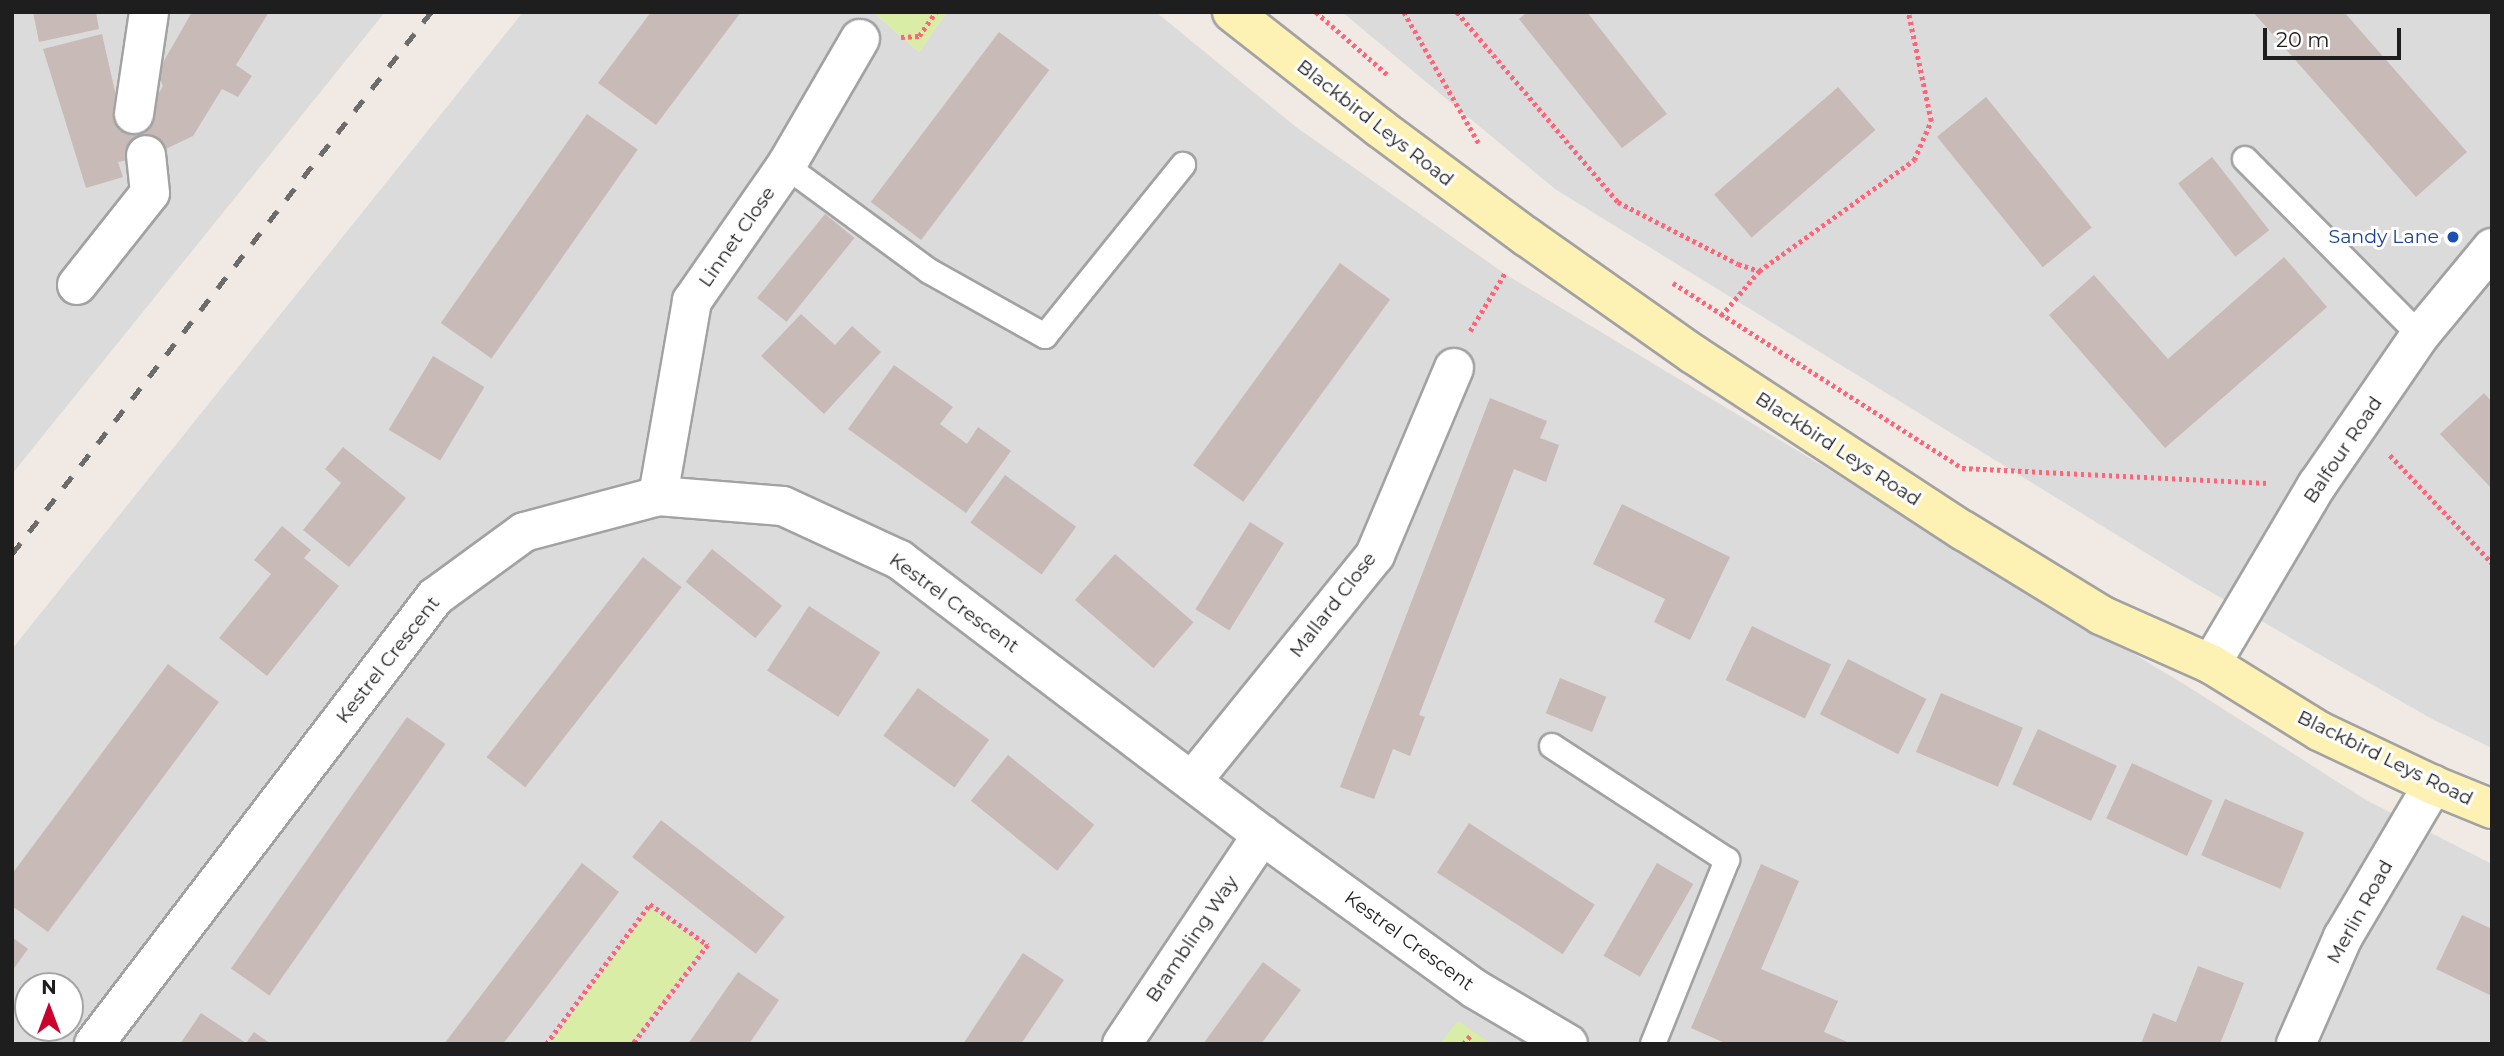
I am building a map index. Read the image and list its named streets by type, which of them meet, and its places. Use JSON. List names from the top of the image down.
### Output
{
  "streets": {
    "street": [
      "Blackbird Leys Road",
      "Linnet Close",
      "Balfour Road",
      "Kestrel Crescent",
      "Mallard Close",
      "Merlin Road",
      "Brambling Way"
    ]
  },
  "crossings": [
    ["Blackbird Leys Road", "Balfour Road"],
    ["Blackbird Leys Road", "Merlin Road"],
    ["Linnet Close", "Kestrel Crescent"],
    ["Kestrel Crescent", "Mallard Close"],
    ["Kestrel Crescent", "Brambling Way"]
  ],
  "places": ["Sandy Lane"],
  "scale_bar": "20 m",
  "north": "top"
}
